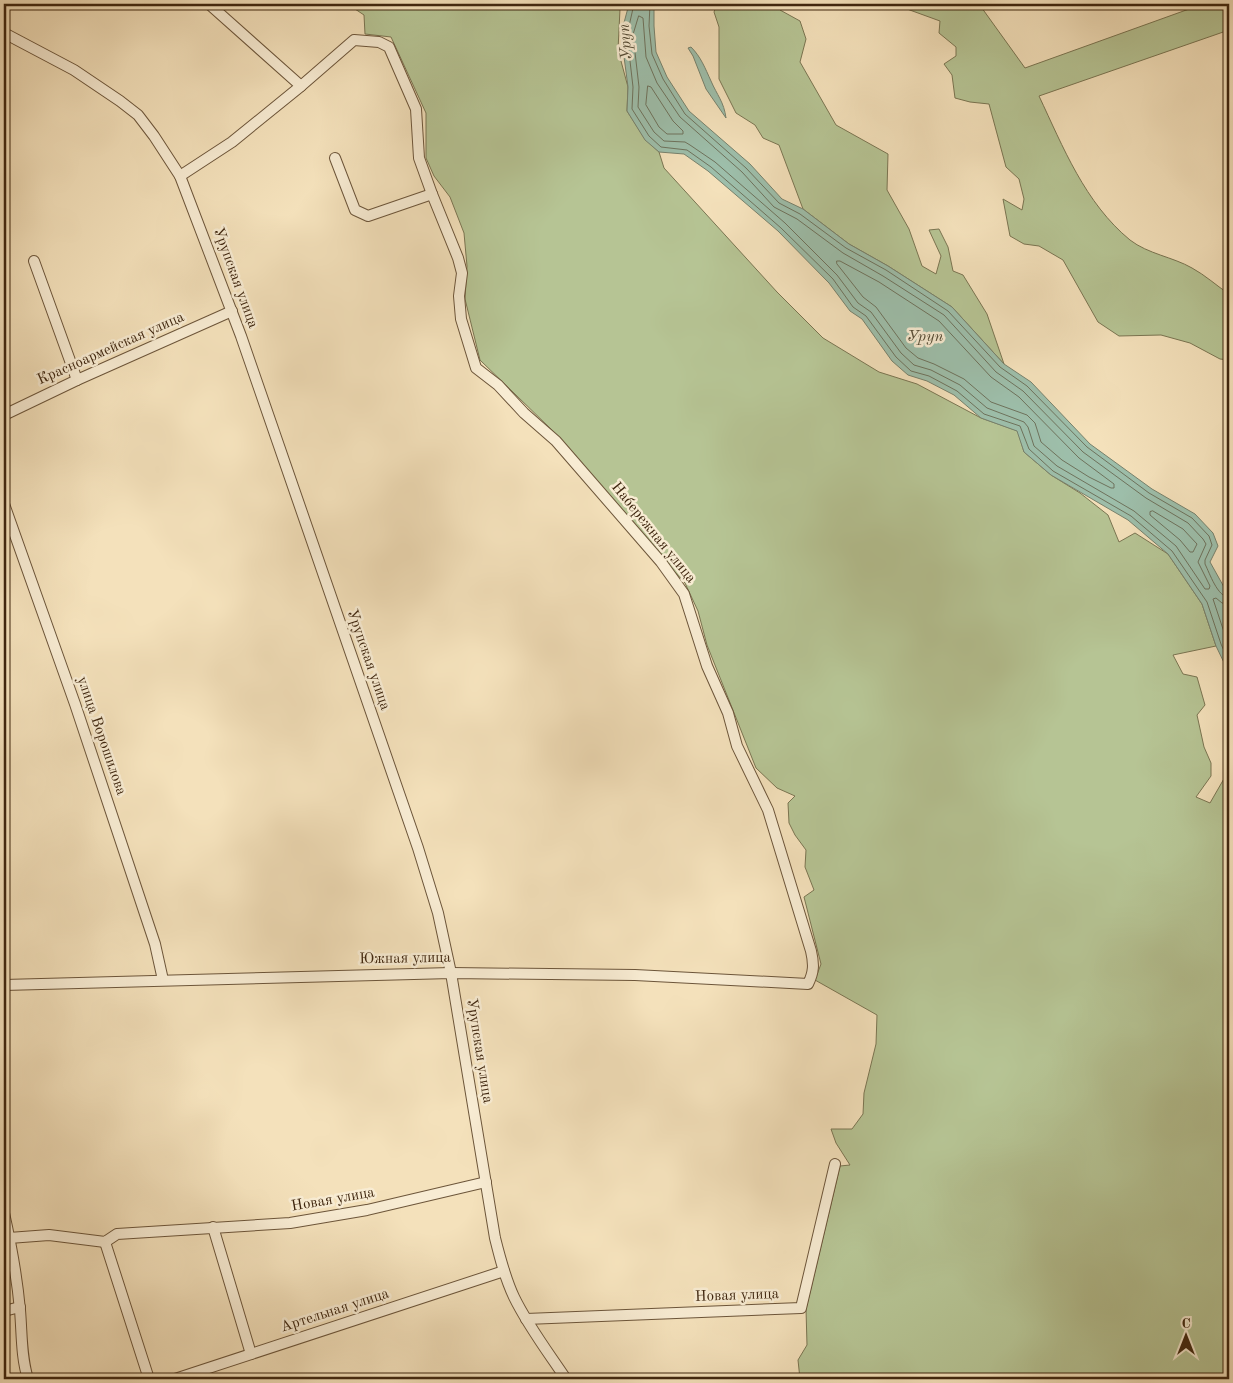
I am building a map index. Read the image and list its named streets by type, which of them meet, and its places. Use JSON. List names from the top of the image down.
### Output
{
  "streets": {
    "street": [
      "Урупская улица",
      "Красноармейская улица",
      "Набережная улица",
      "улица Ворошилова",
      "Южная улица",
      "Новая улица",
      "Артельная улица"
    ]
  },
  "crossings": [
    ["Урупская улица", "Красноармейская улица"],
    ["Урупская улица", "Южная улица"],
    ["Урупская улица", "Новая улица"],
    ["Урупская улица", "Артельная улица"],
    ["Набережная улица", "Южная улица"],
    ["улица Ворошилова", "Южная улица"]
  ],
  "water": ["Уруп"],
  "north": "top"
}
